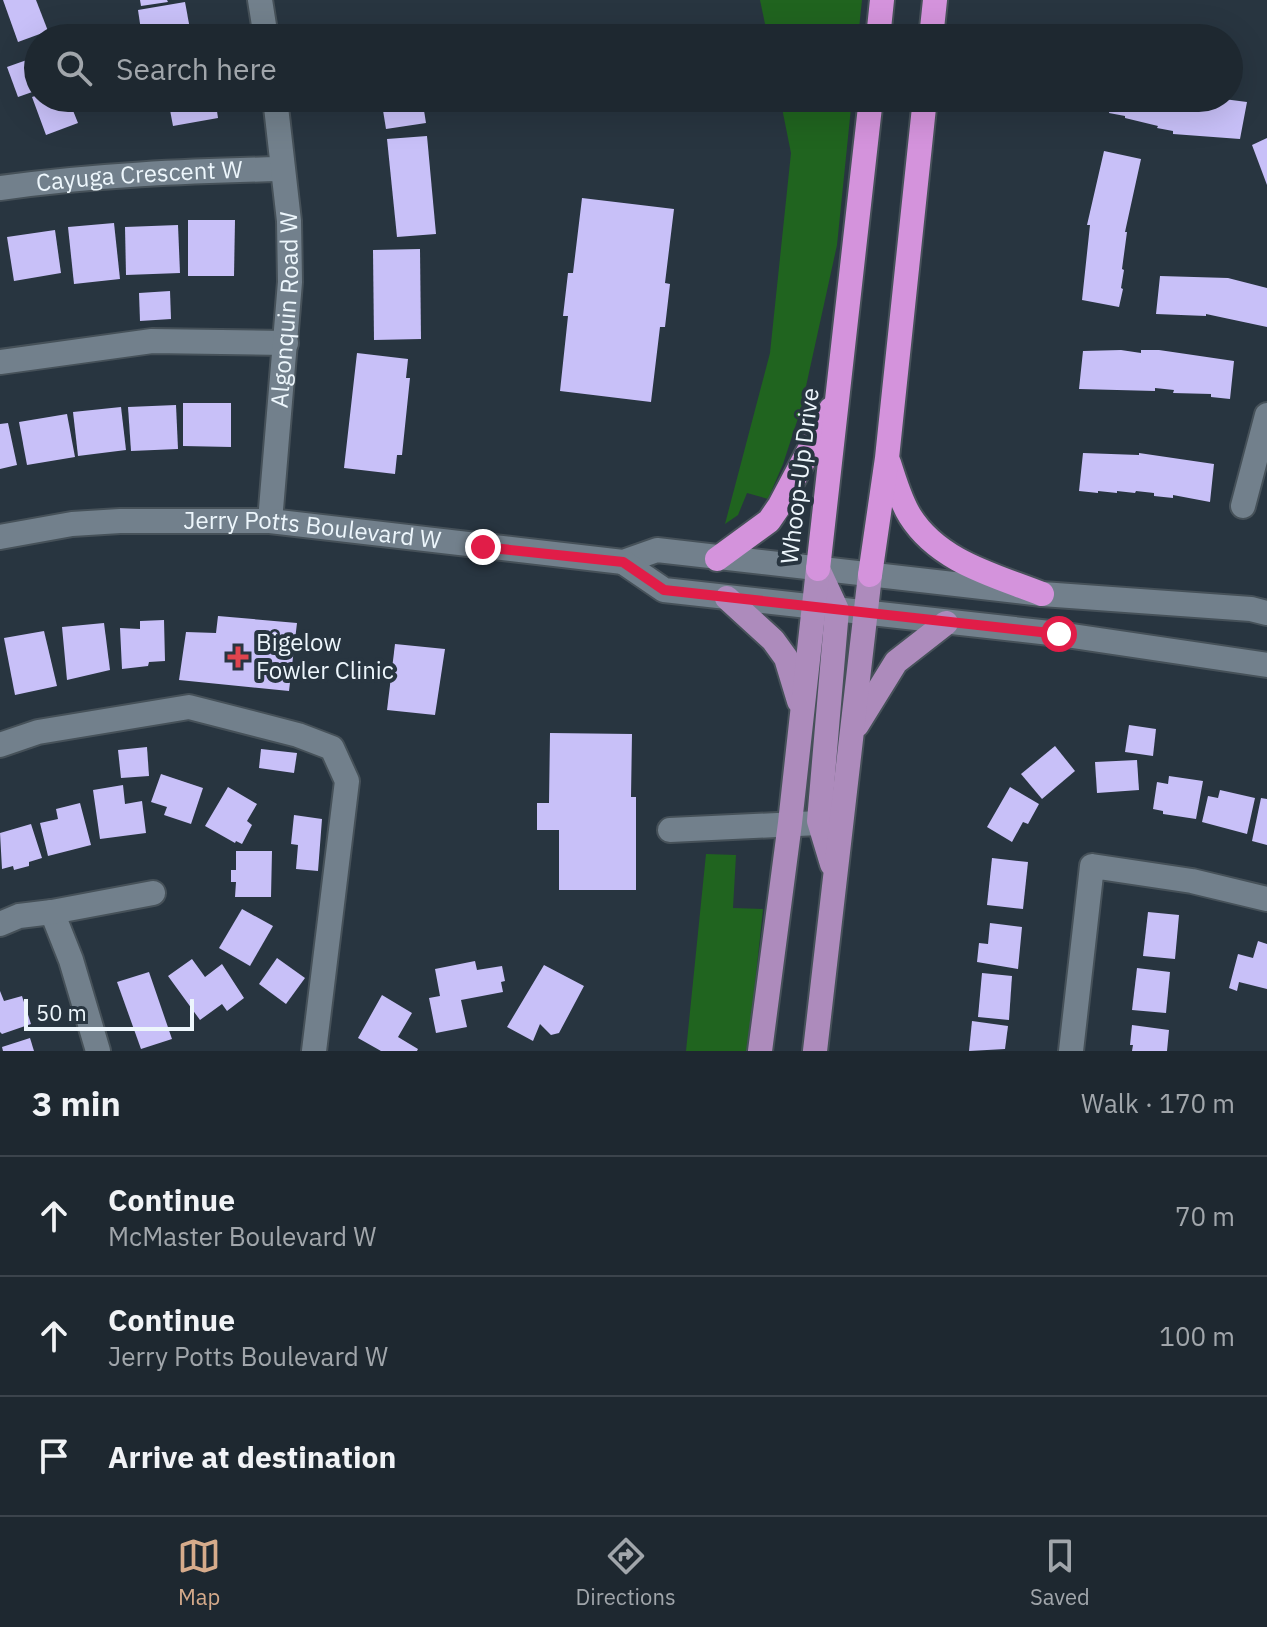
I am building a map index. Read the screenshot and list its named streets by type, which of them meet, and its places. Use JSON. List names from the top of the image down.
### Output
{
  "streets": {
    "highway": ["Whoop-Up Drive"],
    "street": ["Cayuga Crescent W", "Algonquin Road W", "Jerry Potts Boulevard W"]
  },
  "crossings": [
    ["Cayuga Crescent W", "Algonquin Road W"],
    ["Algonquin Road W", "Jerry Potts Boulevard W"],
    ["Whoop-Up Drive", "Jerry Potts Boulevard W"]
  ],
  "places": {
    "health": ["Bigelow Fowler Clinic"]
  },
  "scale_bar": "50 m",
  "page": {
    "search": "Search here",
    "scale": "50 m",
    "heading": ["3 min", "Walk · 170 m"],
    "list": [
      ["Continue", "McMaster Boulevard W", "70 m"],
      ["Continue", "Jerry Potts Boulevard W", "100 m"],
      "Arrive at destination"
    ],
    "nav": ["Map", "Directions", "Saved"]
  }
}
